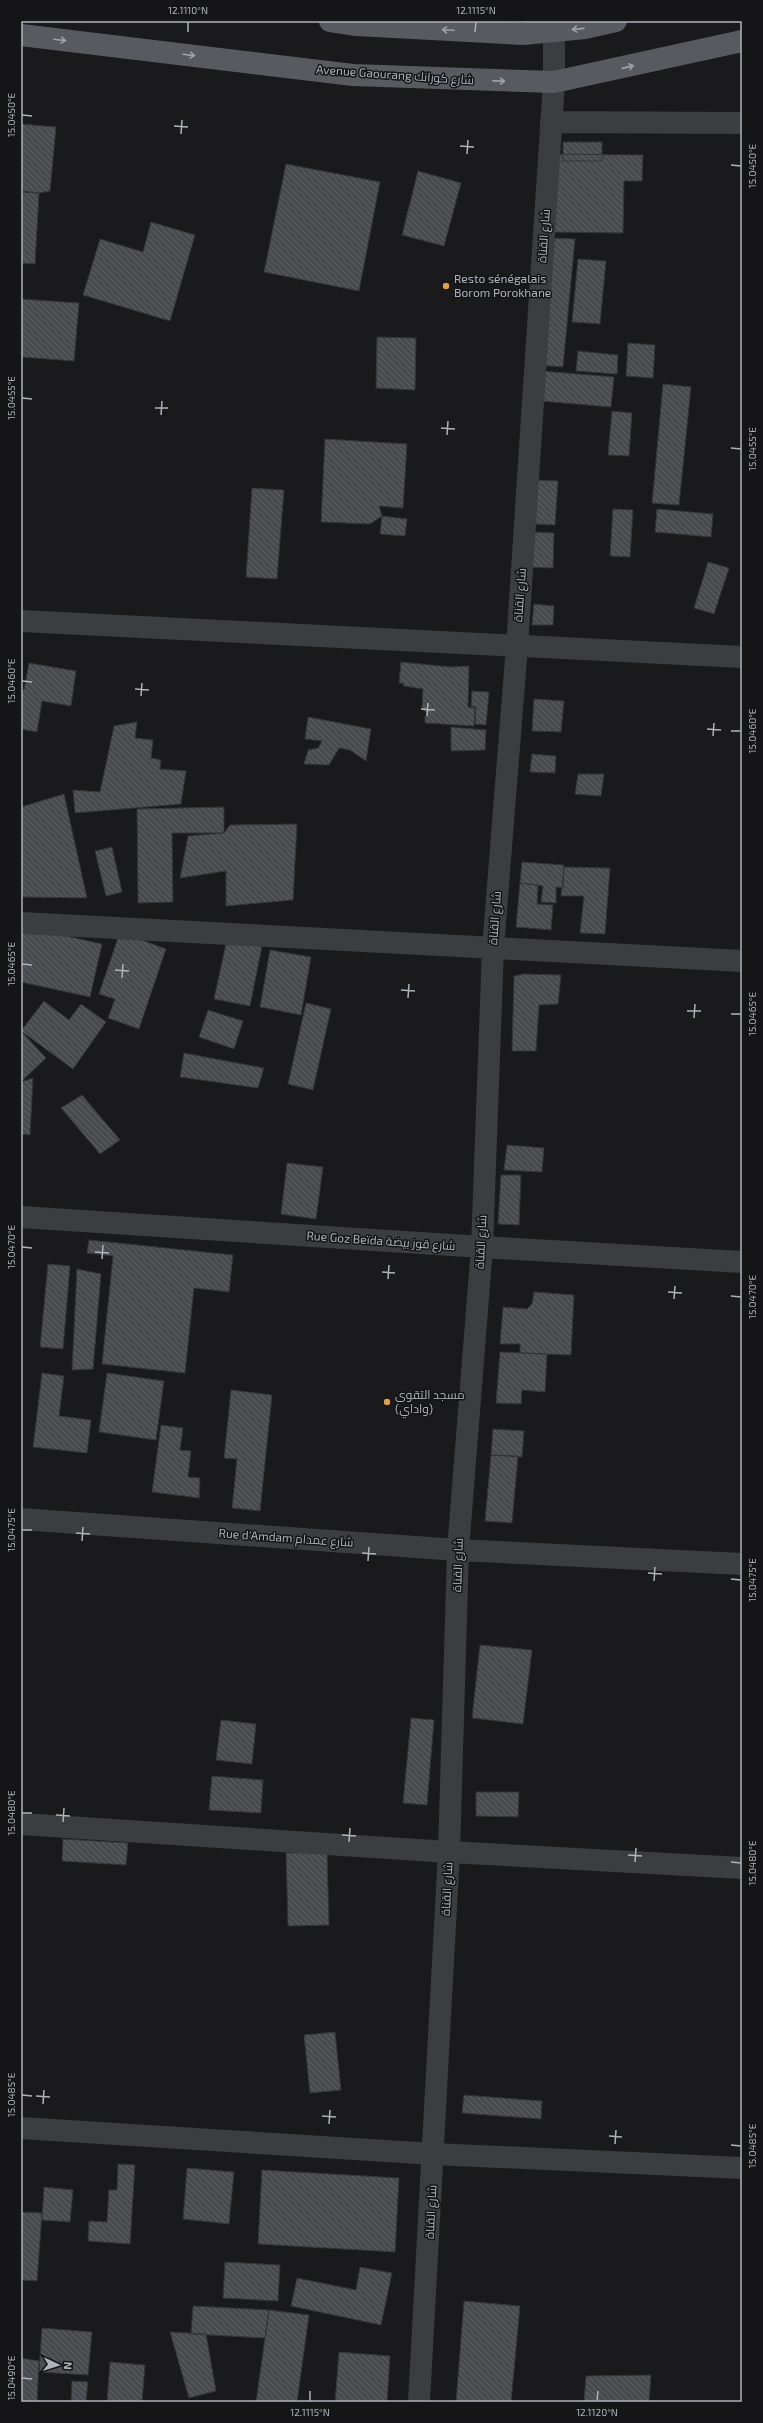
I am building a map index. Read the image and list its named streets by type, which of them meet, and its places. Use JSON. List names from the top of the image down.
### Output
{
  "streets": {
    "main road": ["Avenue Gaourang شارع كورانك"],
    "street": ["شارع القناة", "Rue Goz Beïda شارع قوز بيضة", "Rue d'Amdam شارع عمدام"]
  },
  "crossings": [
    ["Avenue Gaourang شارع كورانك", "شارع القناة"],
    ["شارع القناة", "Rue Goz Beïda شارع قوز بيضة"],
    ["شارع القناة", "Rue d'Amdam شارع عمدام"]
  ],
  "places": ["Resto sénégalais Borom Porokhane", "مسجد التقوى (واداي)"],
  "north": "right",
  "coordinates": [
    "12.1110°N",
    "12.1115°N",
    "15.0450°E",
    "15.0455°E",
    "15.0460°E",
    "15.0465°E",
    "15.0470°E",
    "15.0475°E",
    "15.0480°E",
    "15.0485°E",
    "15.0490°E",
    "12.1120°N"
  ]
}
